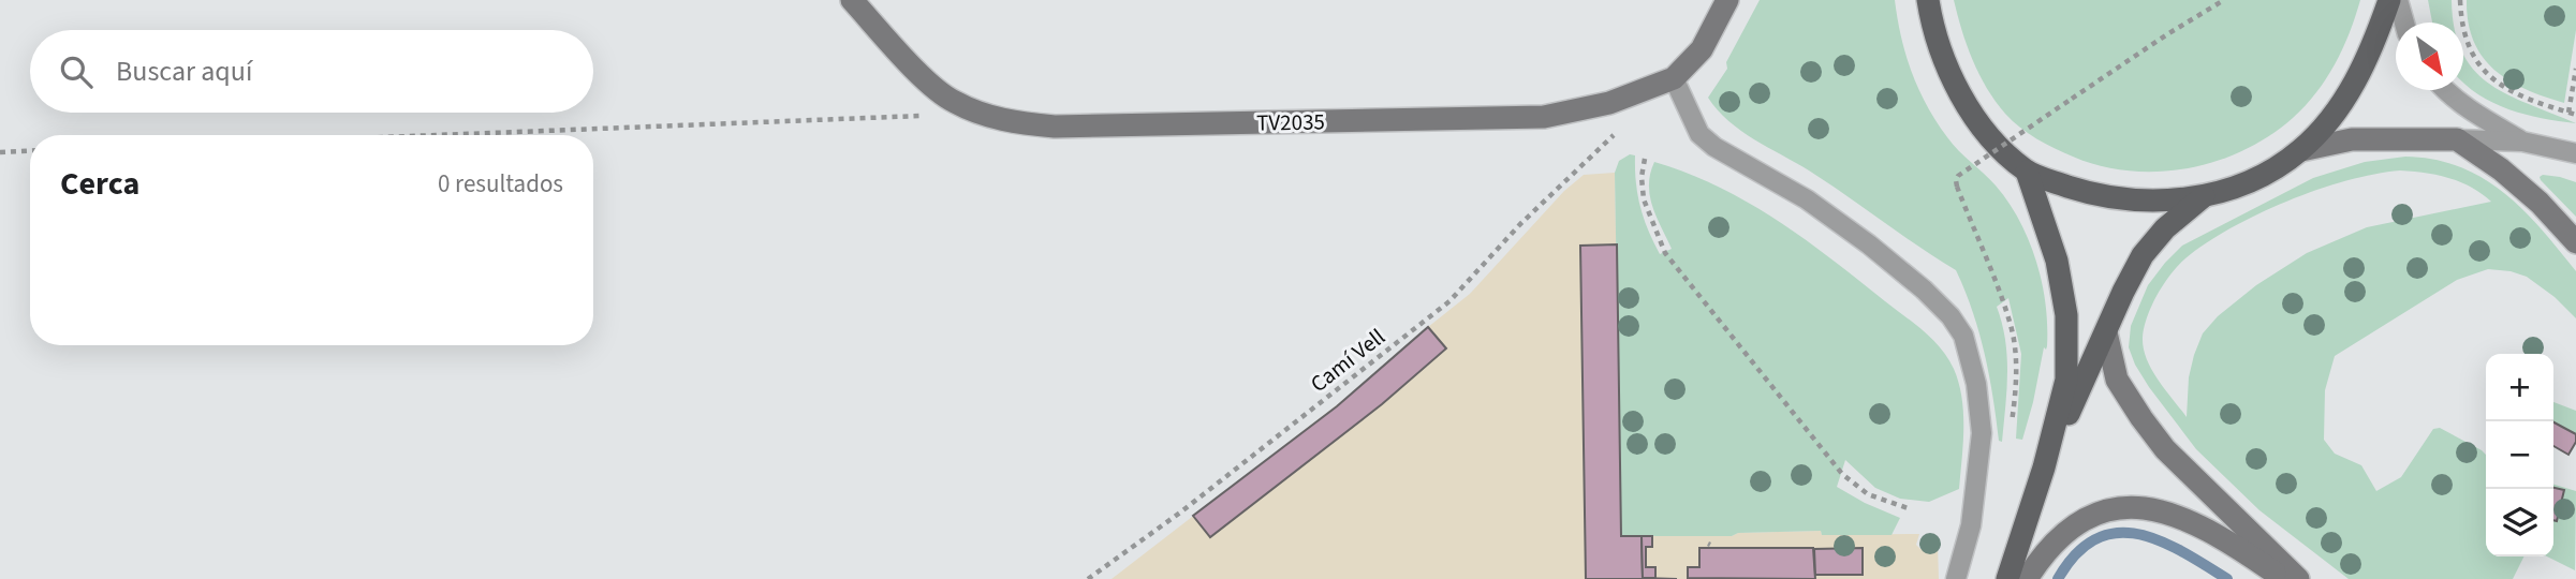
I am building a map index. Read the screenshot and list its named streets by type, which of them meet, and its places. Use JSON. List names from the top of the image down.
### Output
{
  "streets": {
    "street": ["TV2035"],
    "path": ["Camí Vell"]
  },
  "north": "bottom right",
  "page": {
    "search": "Buscar aquí",
    "heading": ["Cerca", "0 resultados"],
    "map_buttons": ["+", "−"]
  }
}
